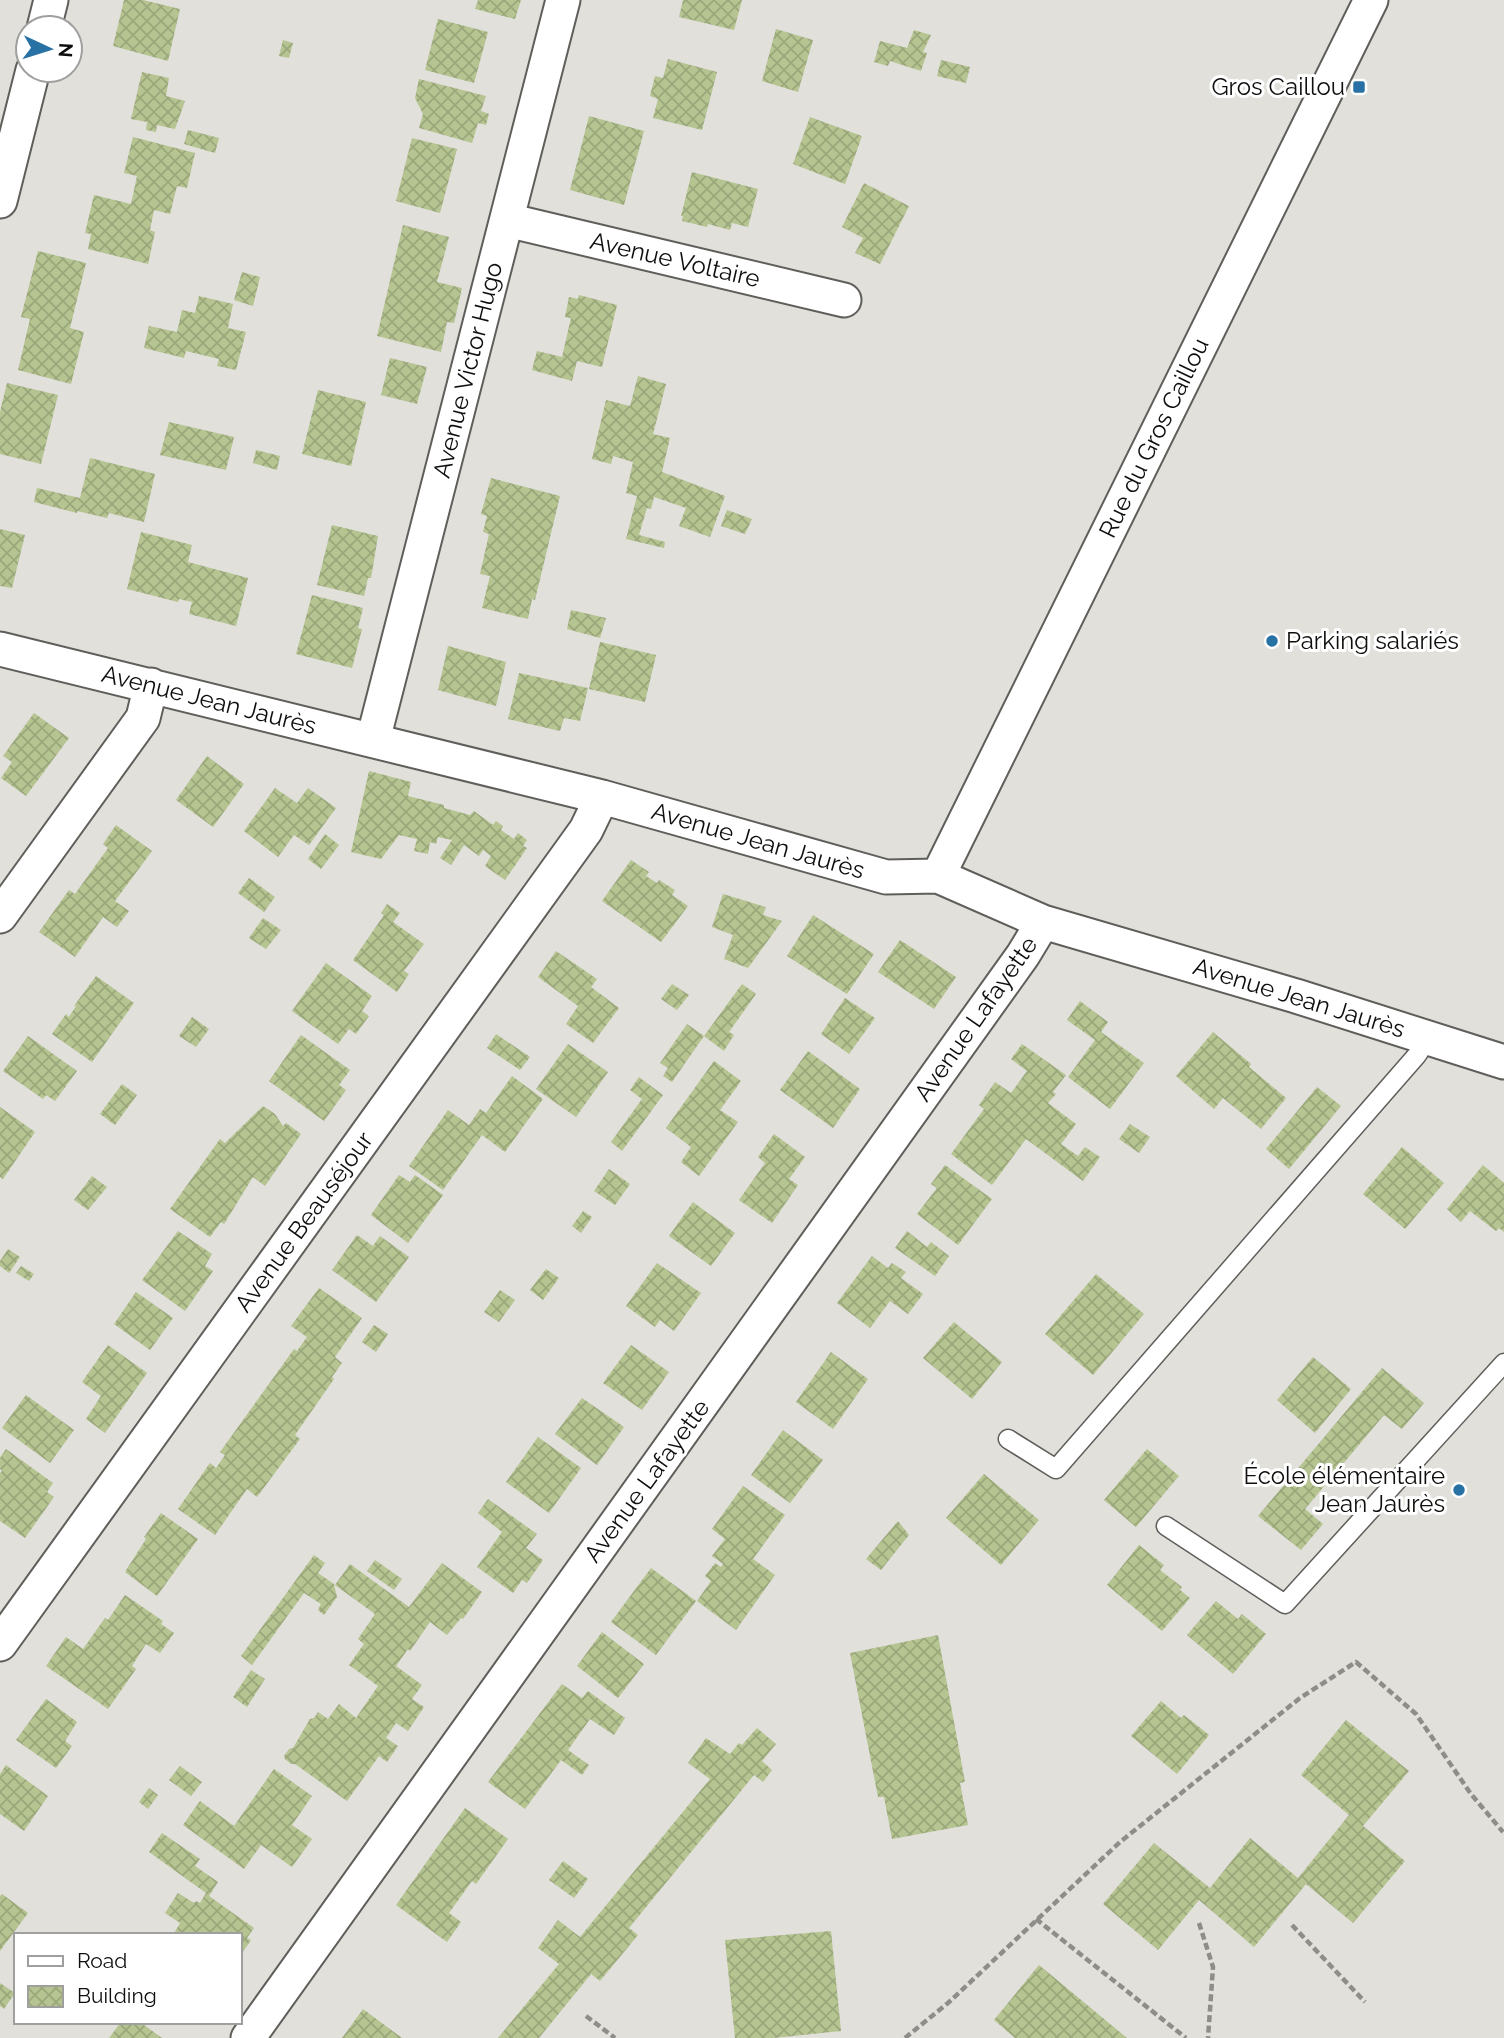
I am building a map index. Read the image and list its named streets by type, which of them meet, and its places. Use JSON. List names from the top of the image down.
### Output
{
  "streets": {
    "street": [
      "Avenue Voltaire",
      "Avenue Victor Hugo",
      "Rue du Gros Caillou",
      "Avenue Jean Jaurès",
      "Avenue Lafayette",
      "Avenue Beauséjour"
    ]
  },
  "crossings": [
    ["Avenue Voltaire", "Avenue Victor Hugo"],
    ["Avenue Victor Hugo", "Avenue Jean Jaurès"],
    ["Rue du Gros Caillou", "Avenue Jean Jaurès"],
    ["Avenue Jean Jaurès", "Avenue Lafayette"],
    ["Avenue Jean Jaurès", "Avenue Beauséjour"]
  ],
  "places": {
    "transit": ["Gros Caillou"],
    "other": ["Parking salariés", "École élémentaire Jean Jaurès"]
  },
  "legend": ["Road", "Building"],
  "north": "right"
}
